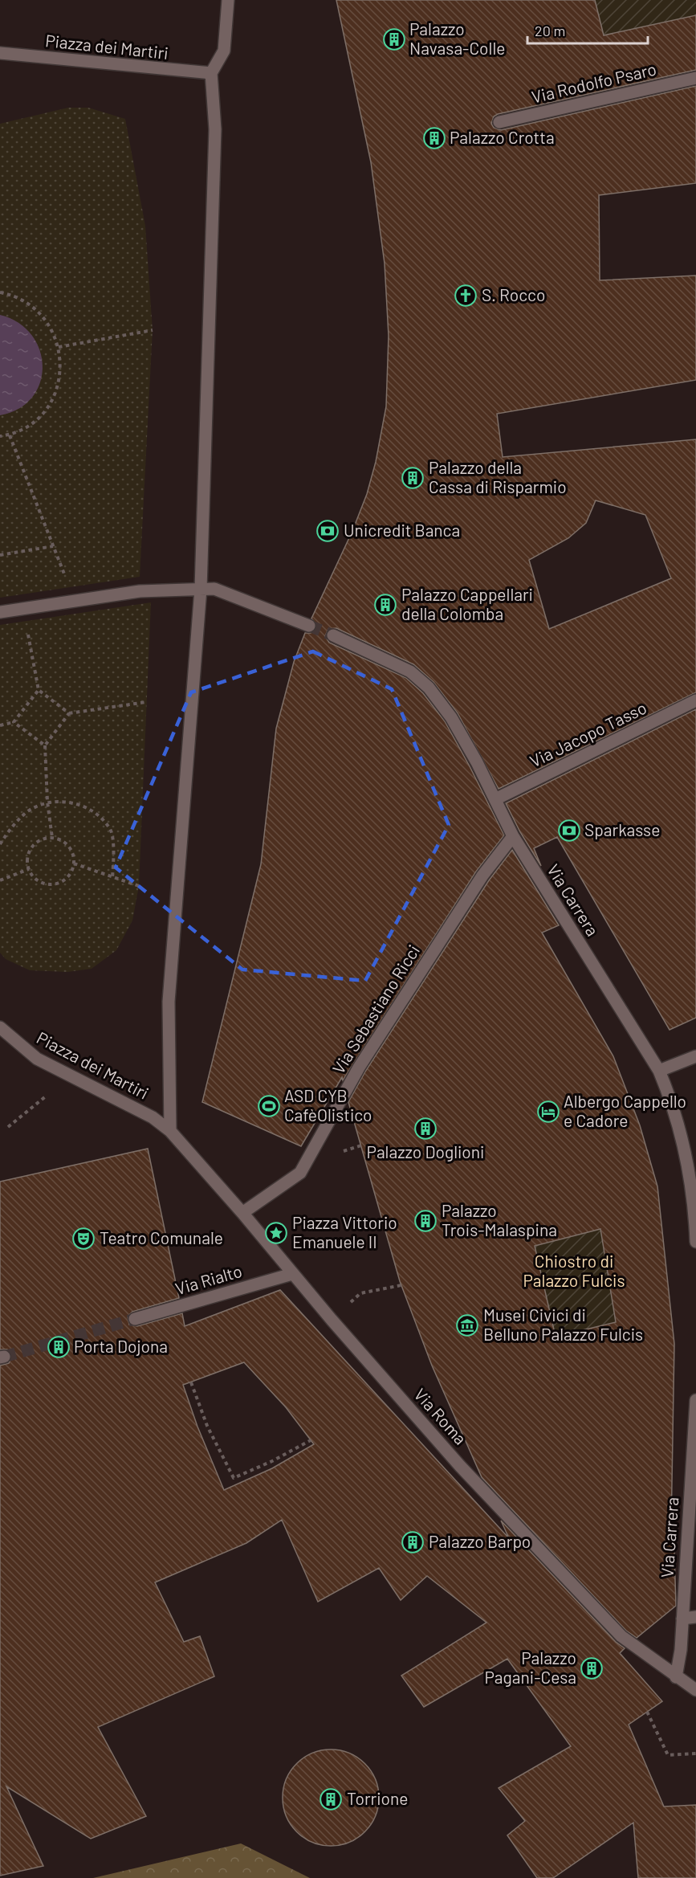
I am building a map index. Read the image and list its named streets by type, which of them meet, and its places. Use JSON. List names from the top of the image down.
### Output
{
  "streets": {
    "street": [
      "Piazza dei Martiri",
      "Via Rodolfo Psaro",
      "Via Jacopo Tasso",
      "Via Carrera",
      "Via Sebastiano Ricci",
      "Via Rialto",
      "Via Roma"
    ]
  },
  "crossings": [
    ["Via Jacopo Tasso", "Via Carrera"],
    ["Via Carrera", "Via Sebastiano Ricci"],
    ["Via Carrera", "Via Roma"],
    ["Via Sebastiano Ricci", "Via Roma"],
    ["Via Rialto", "Via Roma"]
  ],
  "parks": ["Chiostro di Palazzo Fulcis"],
  "places": {
    "building": [
      "Palazzo Navasa-Colle",
      "Palazzo Crotta",
      "Palazzo della Cassa di Risparmio",
      "Palazzo Cappellari della Colomba",
      "Palazzo Doglioni",
      "Palazzo Trois-Malaspina",
      "Porta Dojona",
      "Palazzo Barpo",
      "Palazzo Pagani-Cesa",
      "Torrione"
    ],
    "church": ["S. Rocco"],
    "bank": ["Unicredit Banca", "Sparkasse"],
    "sports": ["ASD CYB CafèOlistico"],
    "hotel": ["Albergo Cappello e Cadore"],
    "place": ["Piazza Vittorio Emanuele II"],
    "theatre": ["Teatro Comunale"],
    "museum": ["Musei Civici di Belluno Palazzo Fulcis"]
  },
  "scale_bar": "20 m"
}
